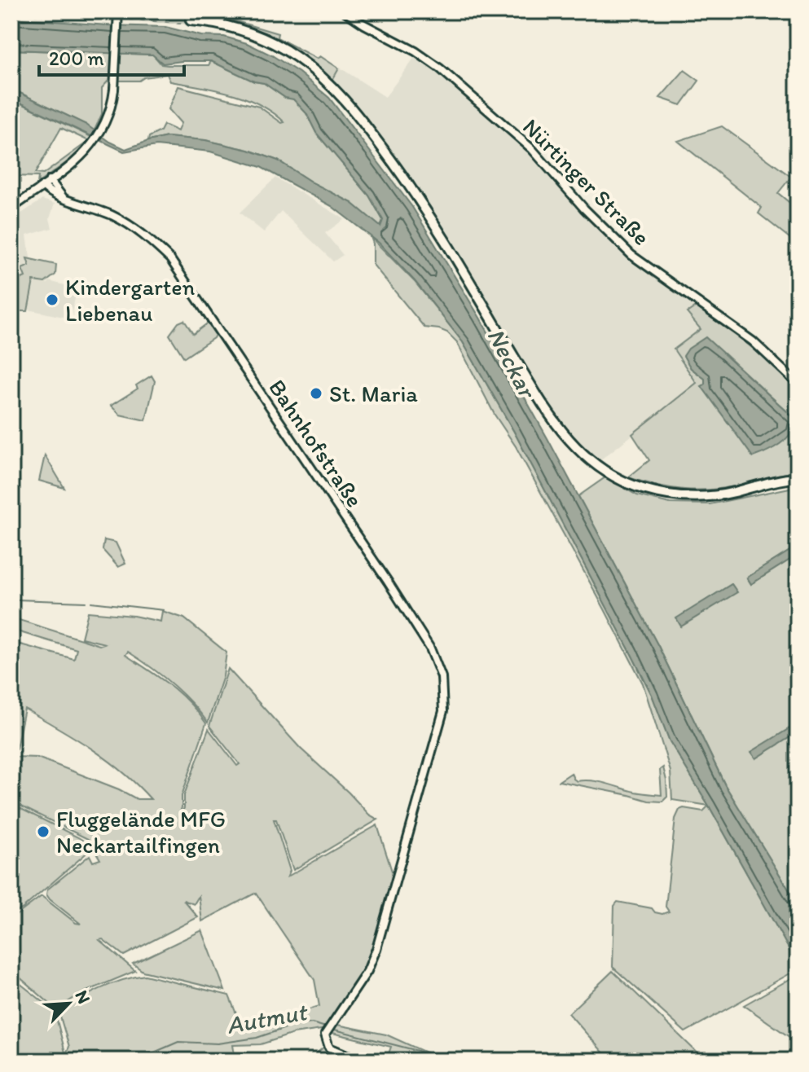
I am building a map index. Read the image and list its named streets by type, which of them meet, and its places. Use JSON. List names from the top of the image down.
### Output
{
  "streets": {
    "street": ["Nürtinger Straße", "Bahnhofstraße"]
  },
  "water": ["Neckar", "Autmut"],
  "places": ["Kindergarten Liebenau", "St. Maria", "Fluggelände MFG Neckartailfingen"],
  "scale_bar": "200 m",
  "north": "top right"
}
